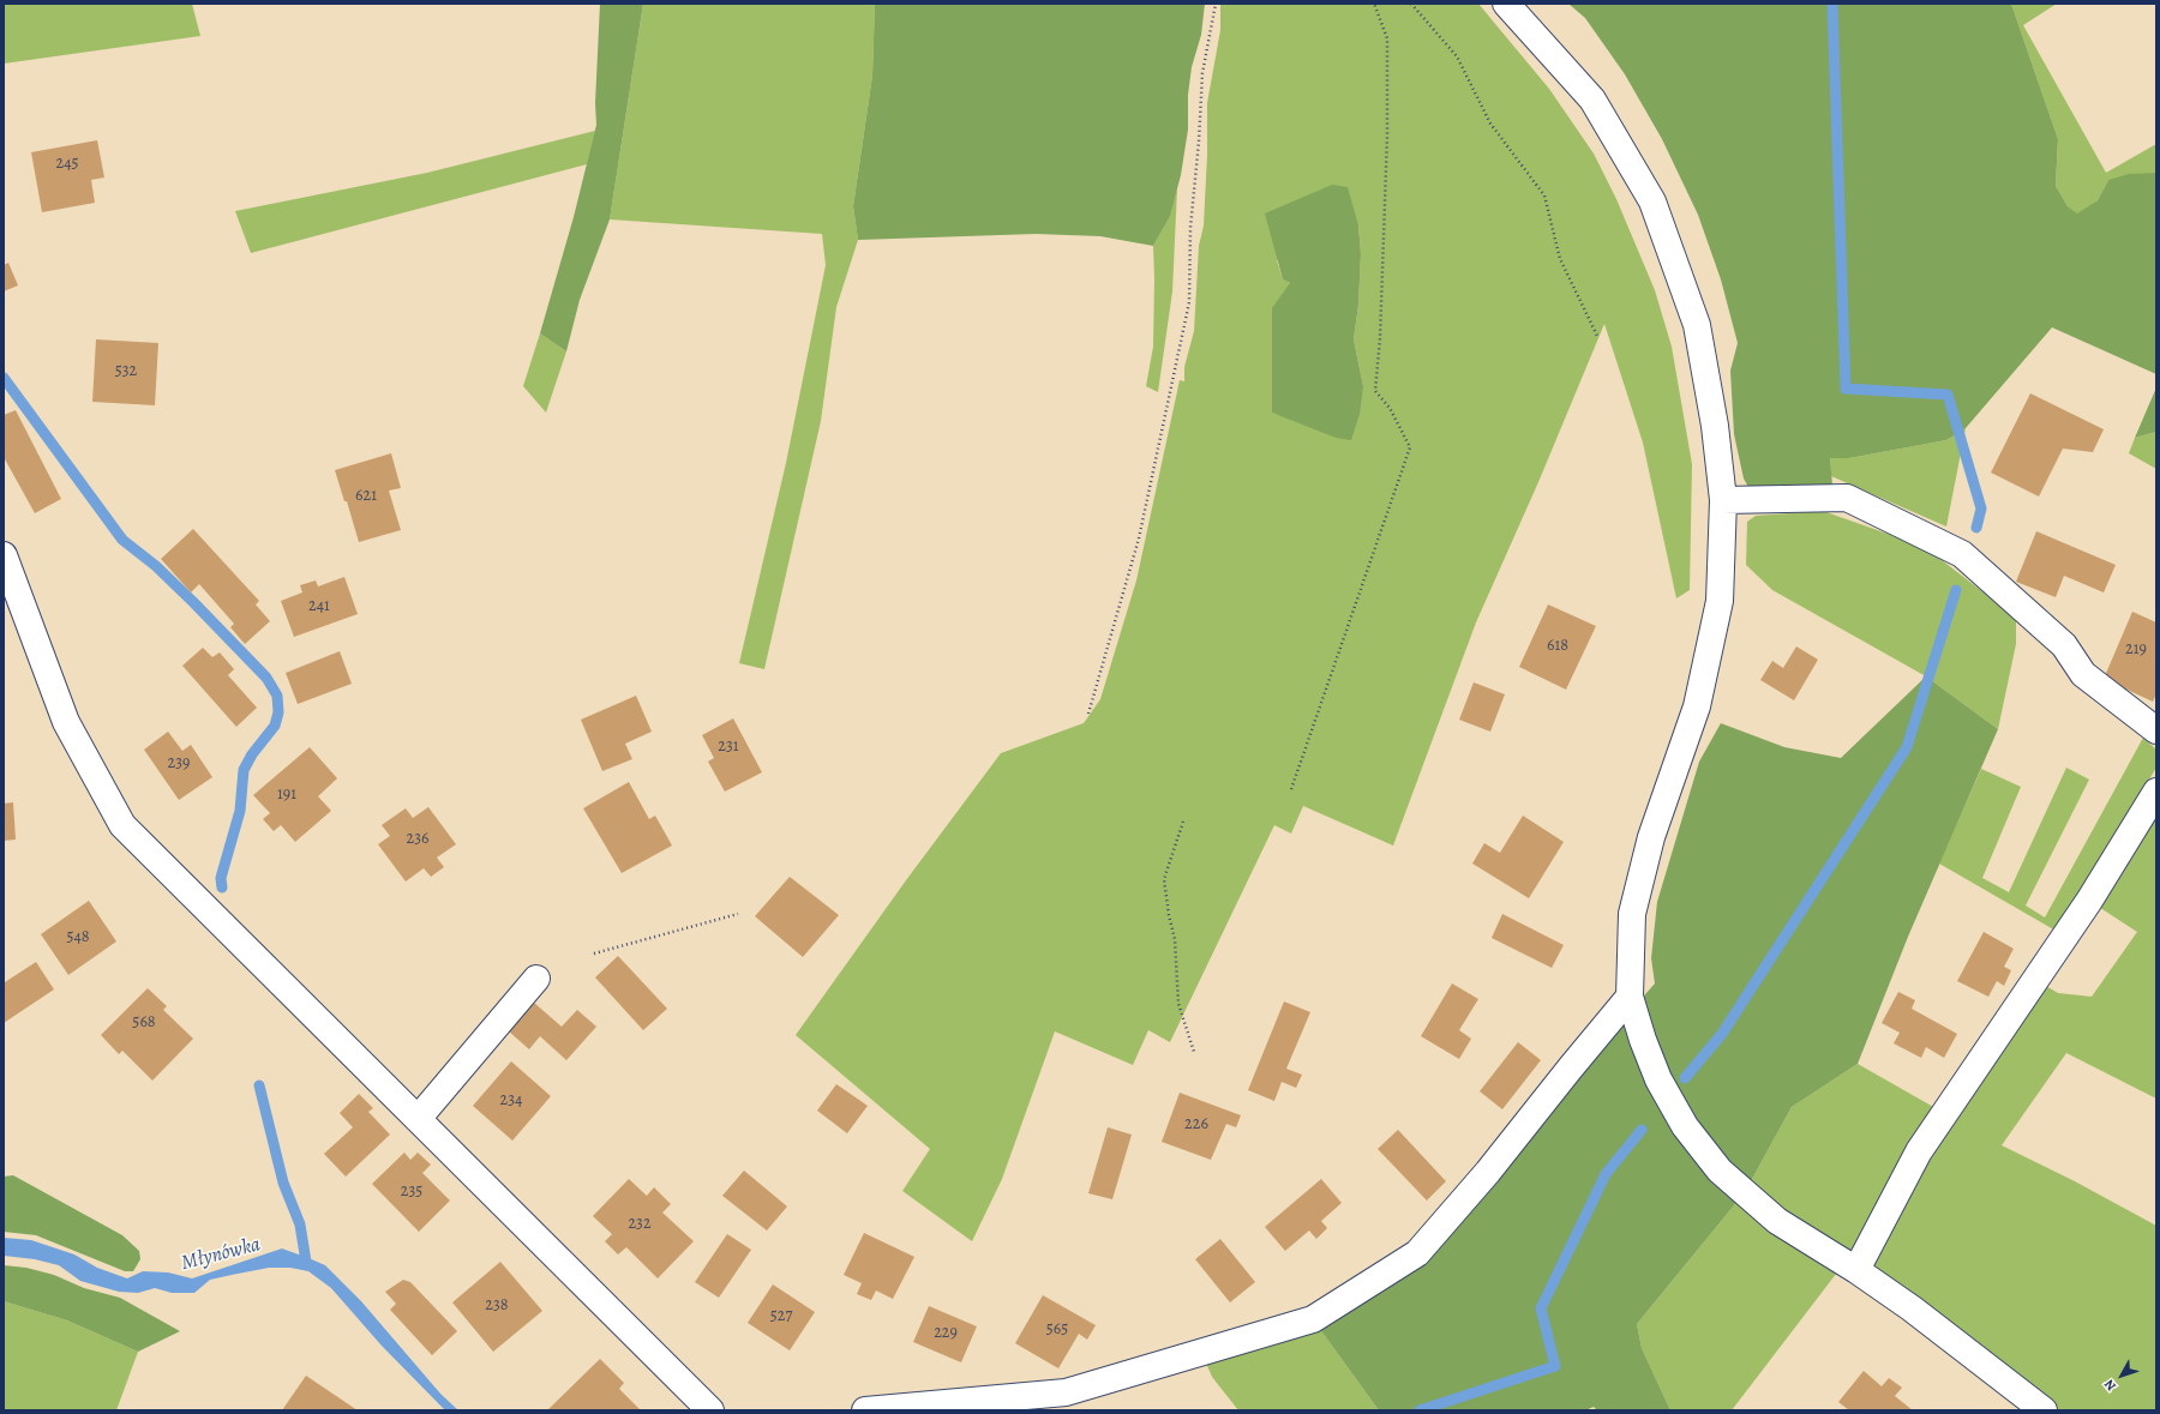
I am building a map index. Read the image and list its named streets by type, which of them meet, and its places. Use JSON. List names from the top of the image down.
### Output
{
  "water": ["Młynówka"],
  "house_numbers": [
    "245",
    "532",
    "621",
    "241",
    "618",
    "219",
    "231",
    "239",
    "191",
    "236",
    "548",
    "568",
    "234",
    "226",
    "235",
    "232",
    "238",
    "527",
    "565",
    "229"
  ],
  "north": "bottom left"
}
